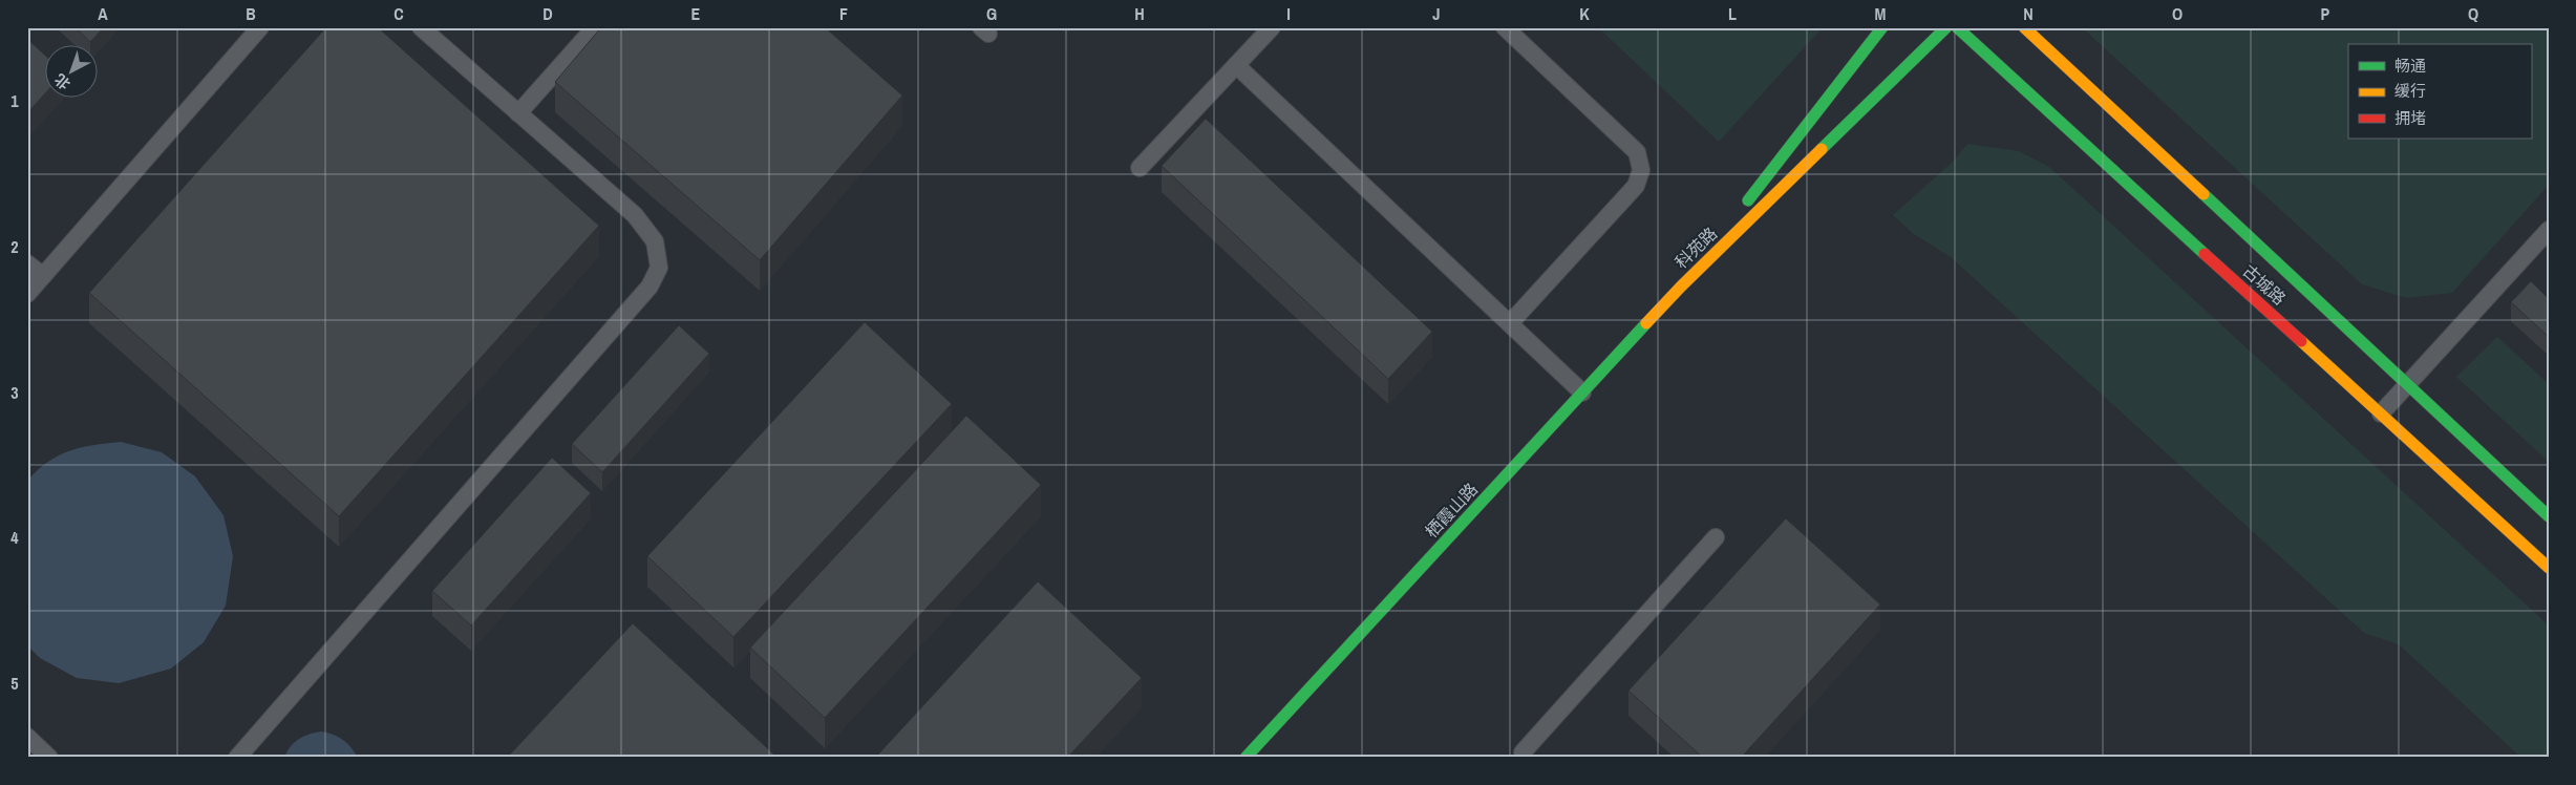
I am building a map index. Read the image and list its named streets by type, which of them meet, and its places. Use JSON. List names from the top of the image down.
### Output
{
  "streets": {
    "main road": ["科苑路", "古城路", "栖霞山路"]
  },
  "crossings": [
    ["科苑路", "栖霞山路"]
  ],
  "legend": ["畅通", "缓行", "拥堵"],
  "north": "bottom left",
  "grid": {
    "columns": [
      "A",
      "B",
      "C",
      "D",
      "E",
      "F",
      "G",
      "H",
      "I",
      "J",
      "K",
      "L",
      "M",
      "N",
      "O",
      "P",
      "Q"
    ],
    "rows": [
      "1",
      "2",
      "3",
      "4",
      "5"
    ]
  }
}
